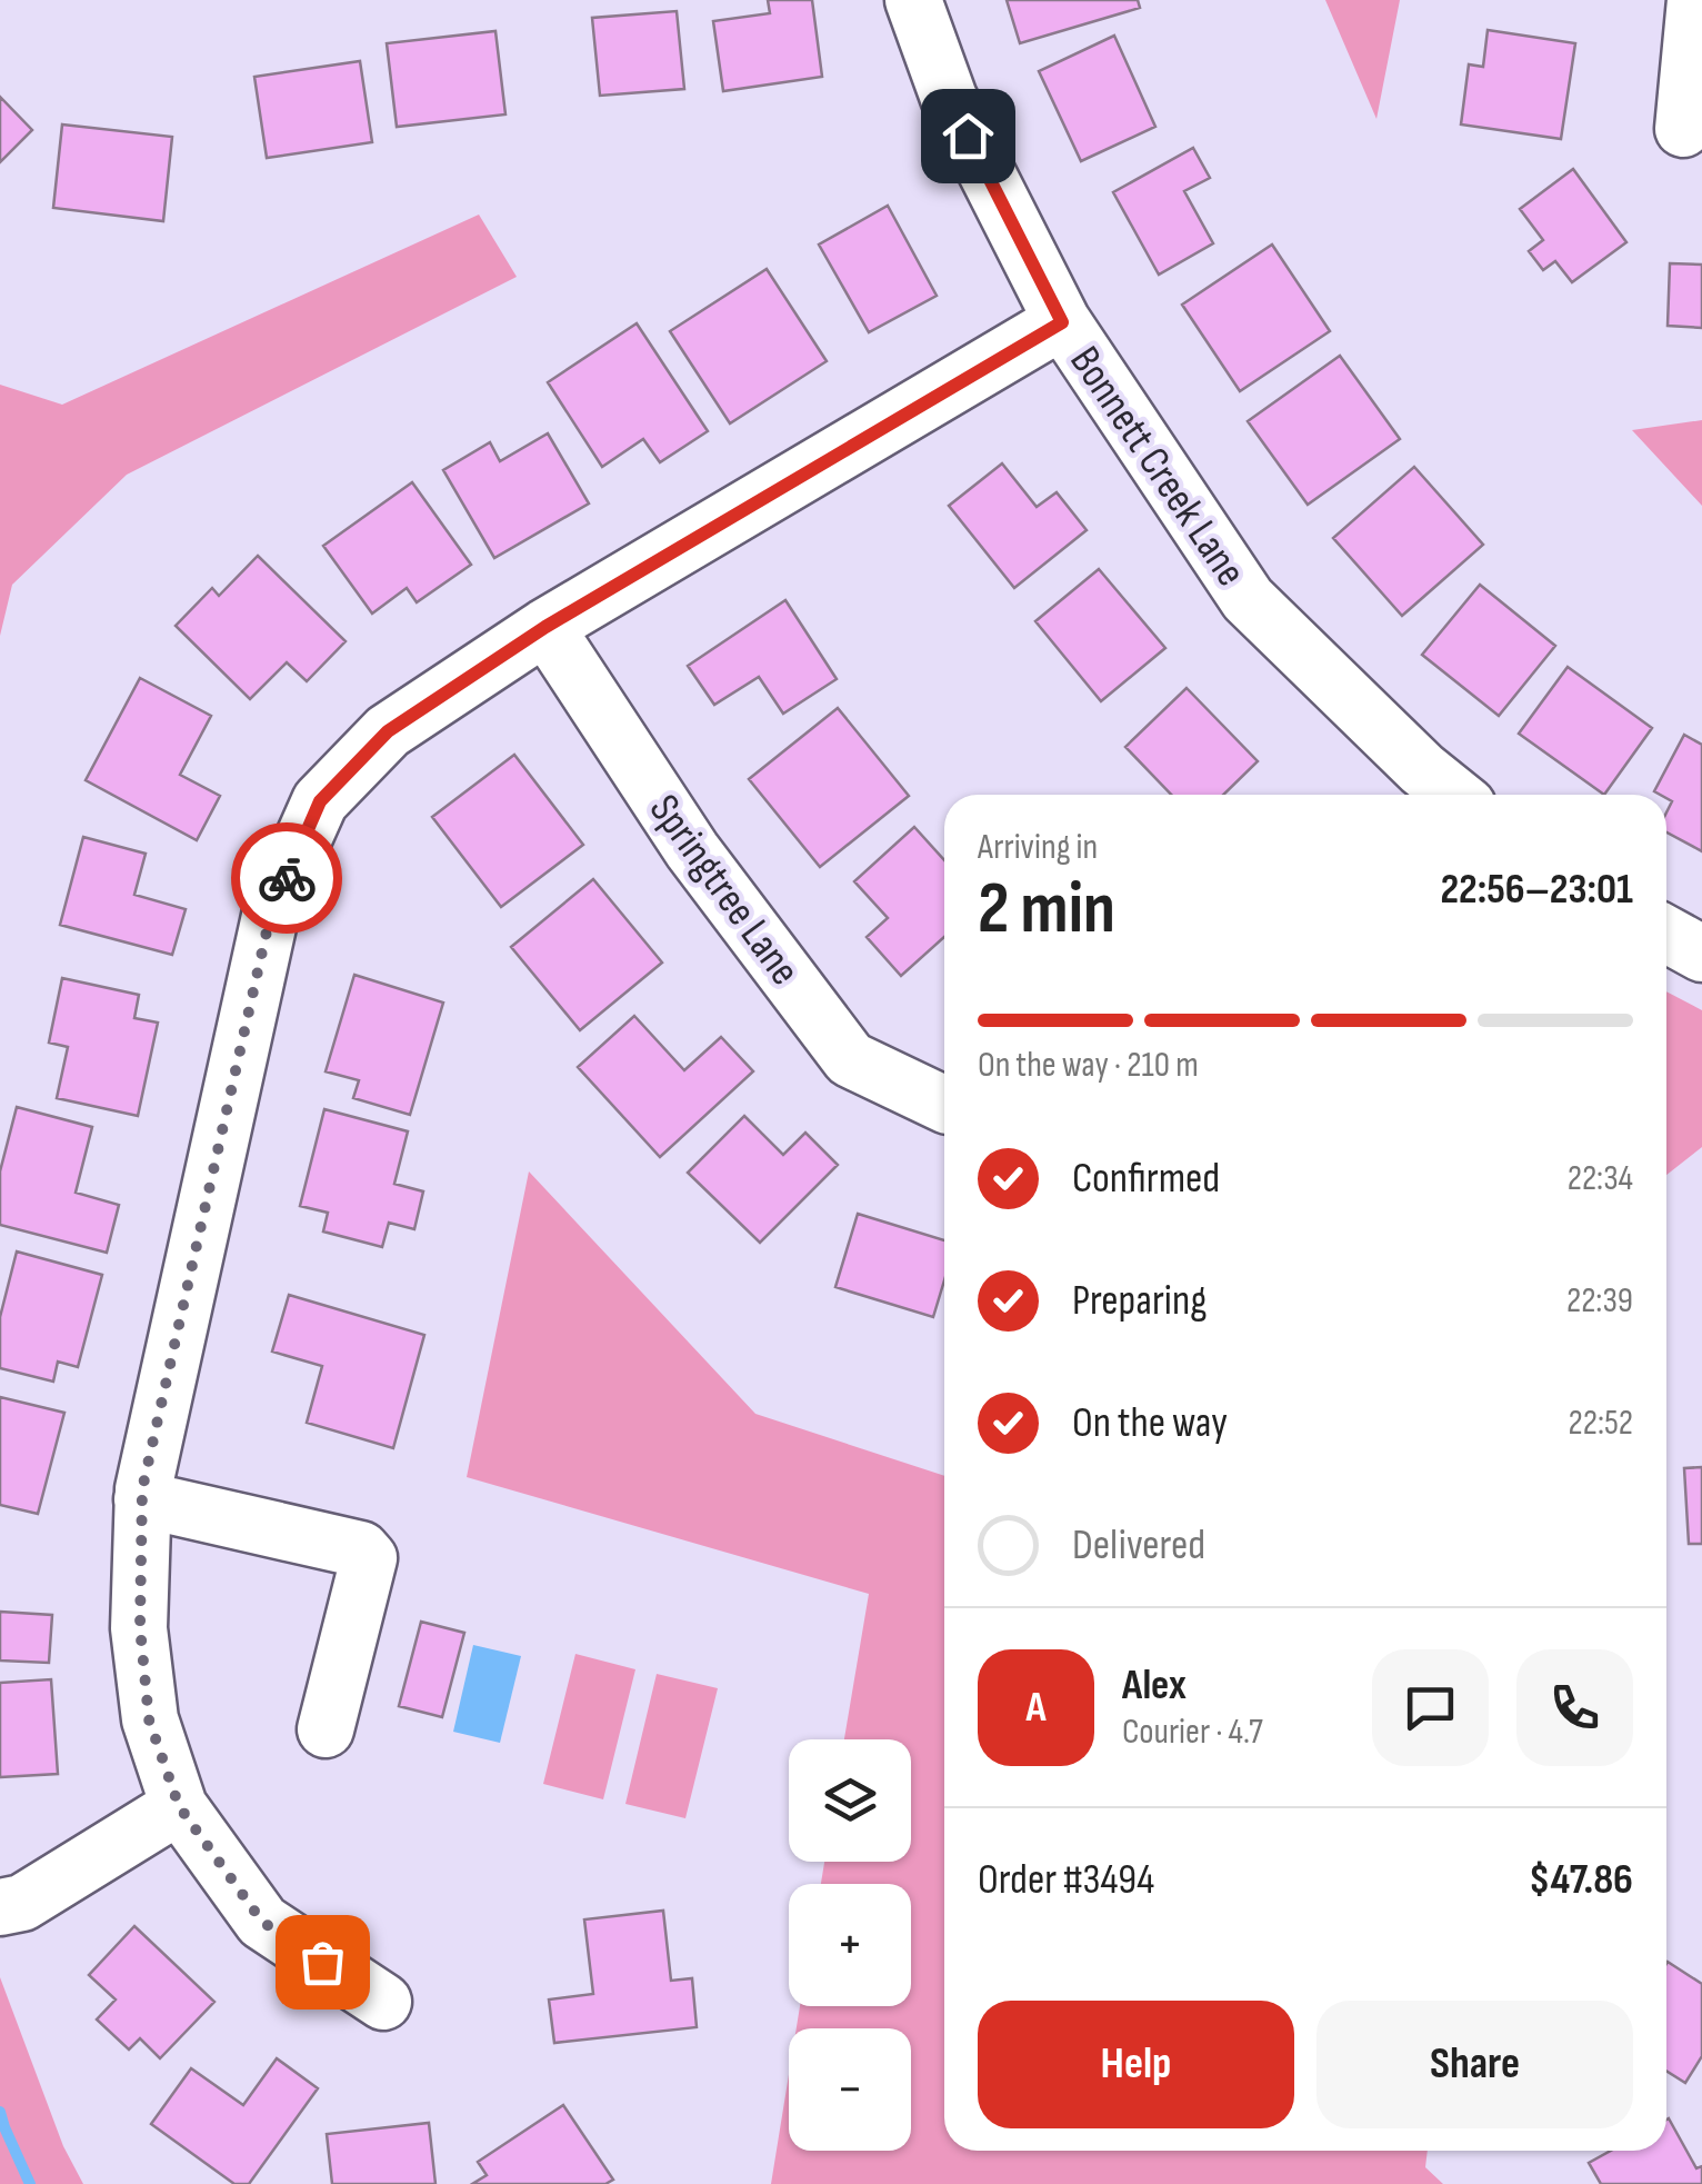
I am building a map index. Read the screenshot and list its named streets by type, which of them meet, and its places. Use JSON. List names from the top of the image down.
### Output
{
  "streets": {
    "street": ["Bonnett Creek Lane", "Springtree Lane"]
  },
  "page": {
    "heading": ["2 min", "Arriving in", "22:56–23:01"],
    "panel": [
      "Alex",
      "Courier · 4.7",
      "Order #3494",
      "$47.86"
    ],
    "bar": "On the way · 210 m",
    "list": [
      ["Confirmed", "22:34"],
      ["Preparing", "22:39"],
      ["On the way", "22:52"],
      "Delivered"
    ],
    "round": "A",
    "map_buttons": ["+", "−"],
    "buttons": ["Help", "Share"]
  }
}
